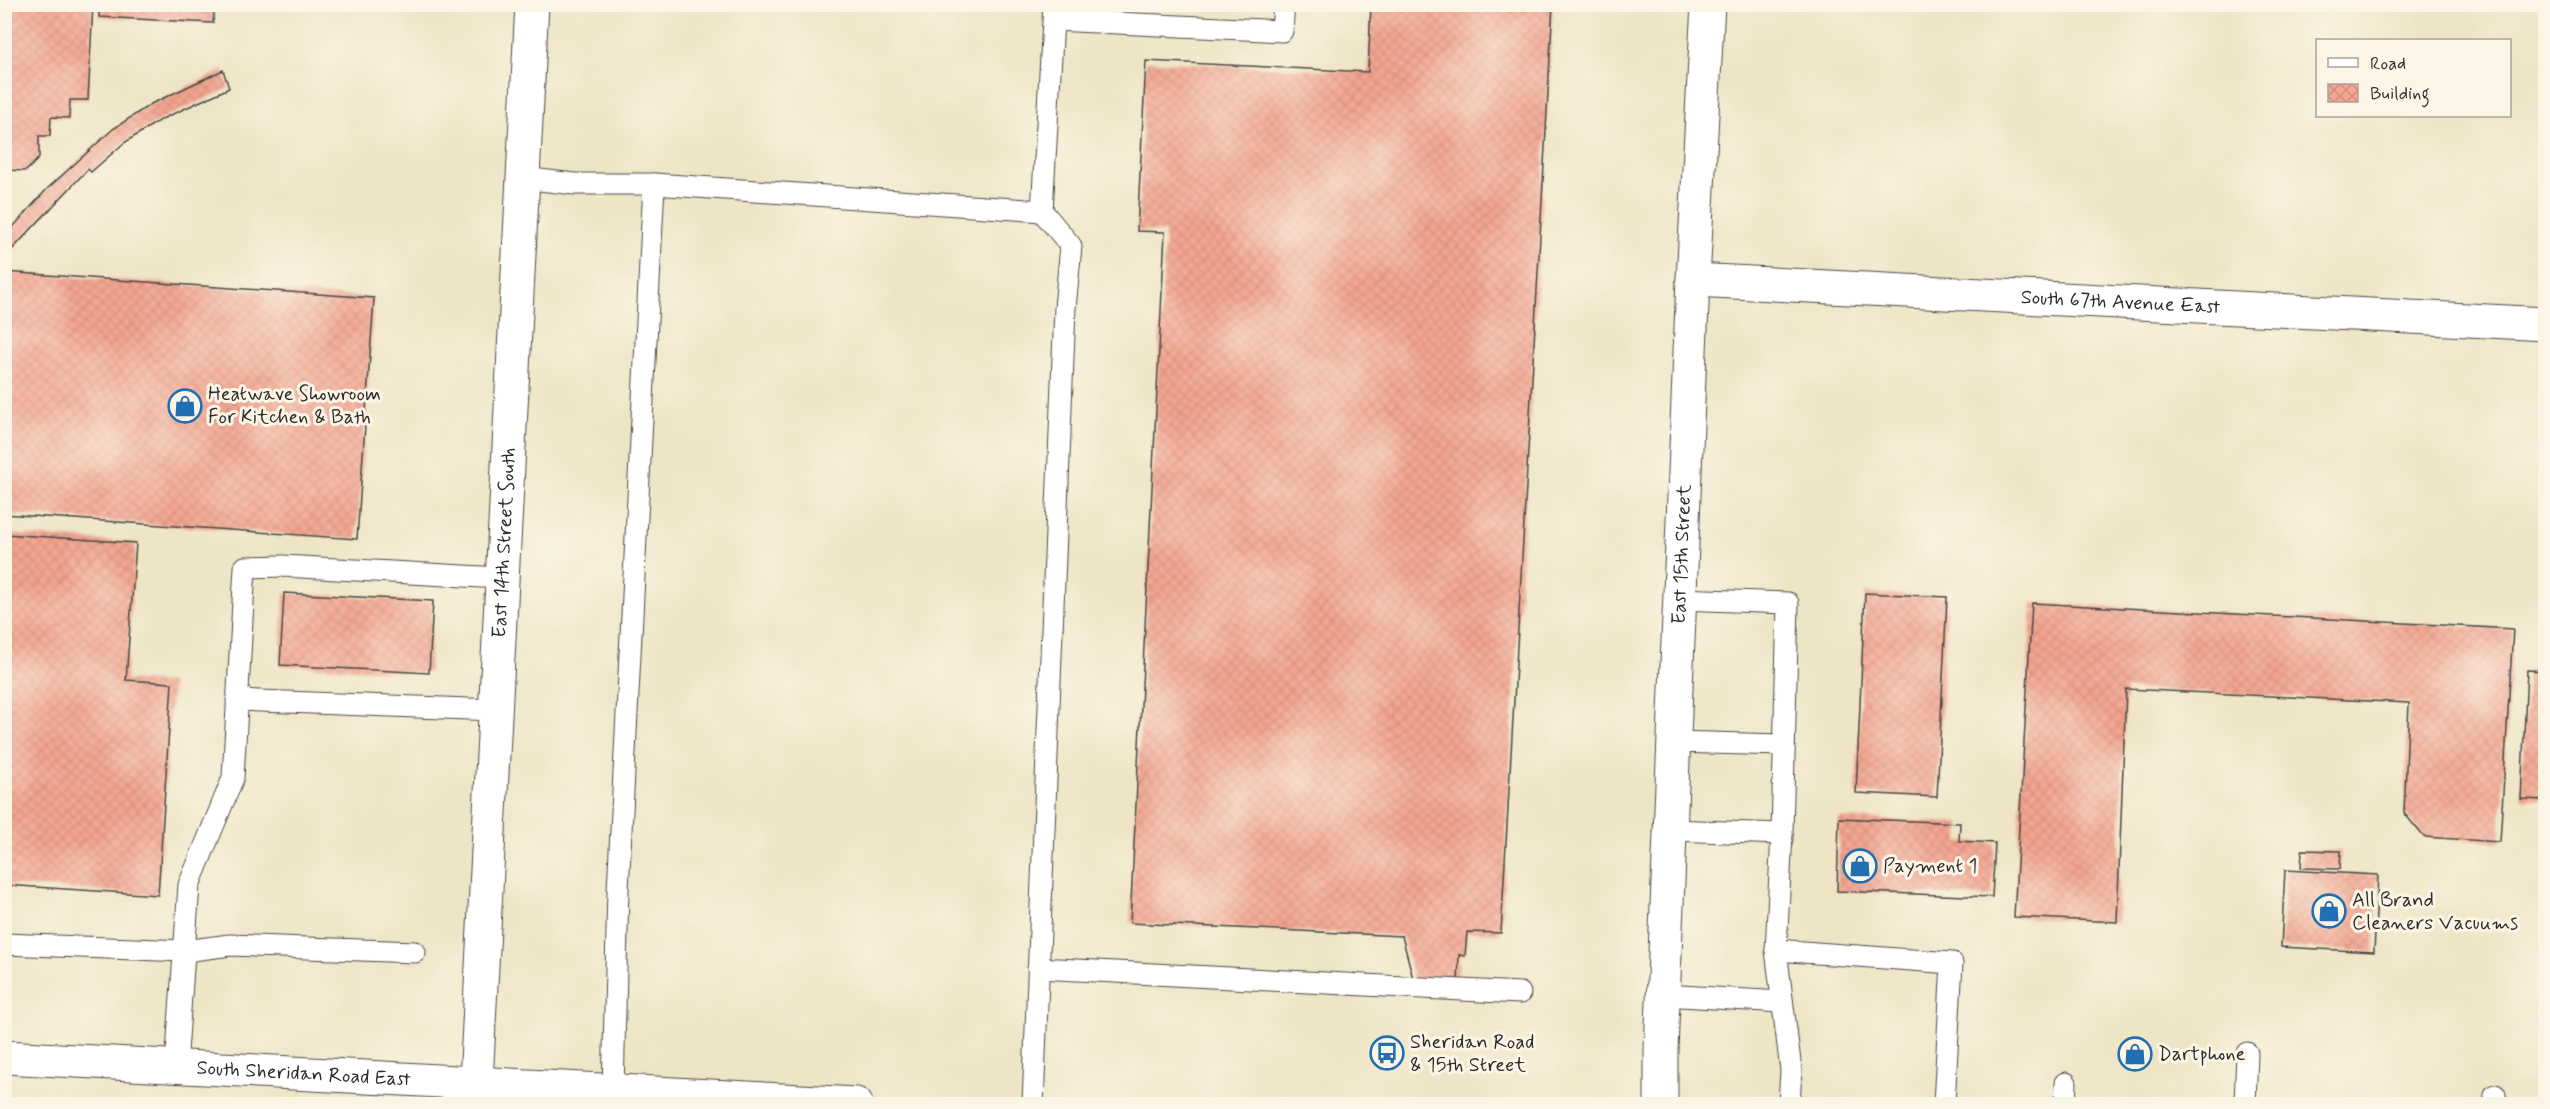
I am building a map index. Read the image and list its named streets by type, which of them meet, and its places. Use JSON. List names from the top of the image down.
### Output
{
  "streets": {
    "main road": [
      "South 67th Avenue East",
      "East 14th Street South",
      "East 15th Street",
      "South Sheridan Road East"
    ]
  },
  "crossings": [
    ["South 67th Avenue East", "East 15th Street"],
    ["East 14th Street South", "South Sheridan Road East"]
  ],
  "places": {
    "shop": [
      "Heatwave Showroom For Kitchen & Bath",
      "Payment 1",
      "All Brand Cleaners Vacuums",
      "Dartphone"
    ],
    "bus stop": ["Sheridan Road & 15th Street"]
  },
  "legend": ["Road", "Building"]
}
